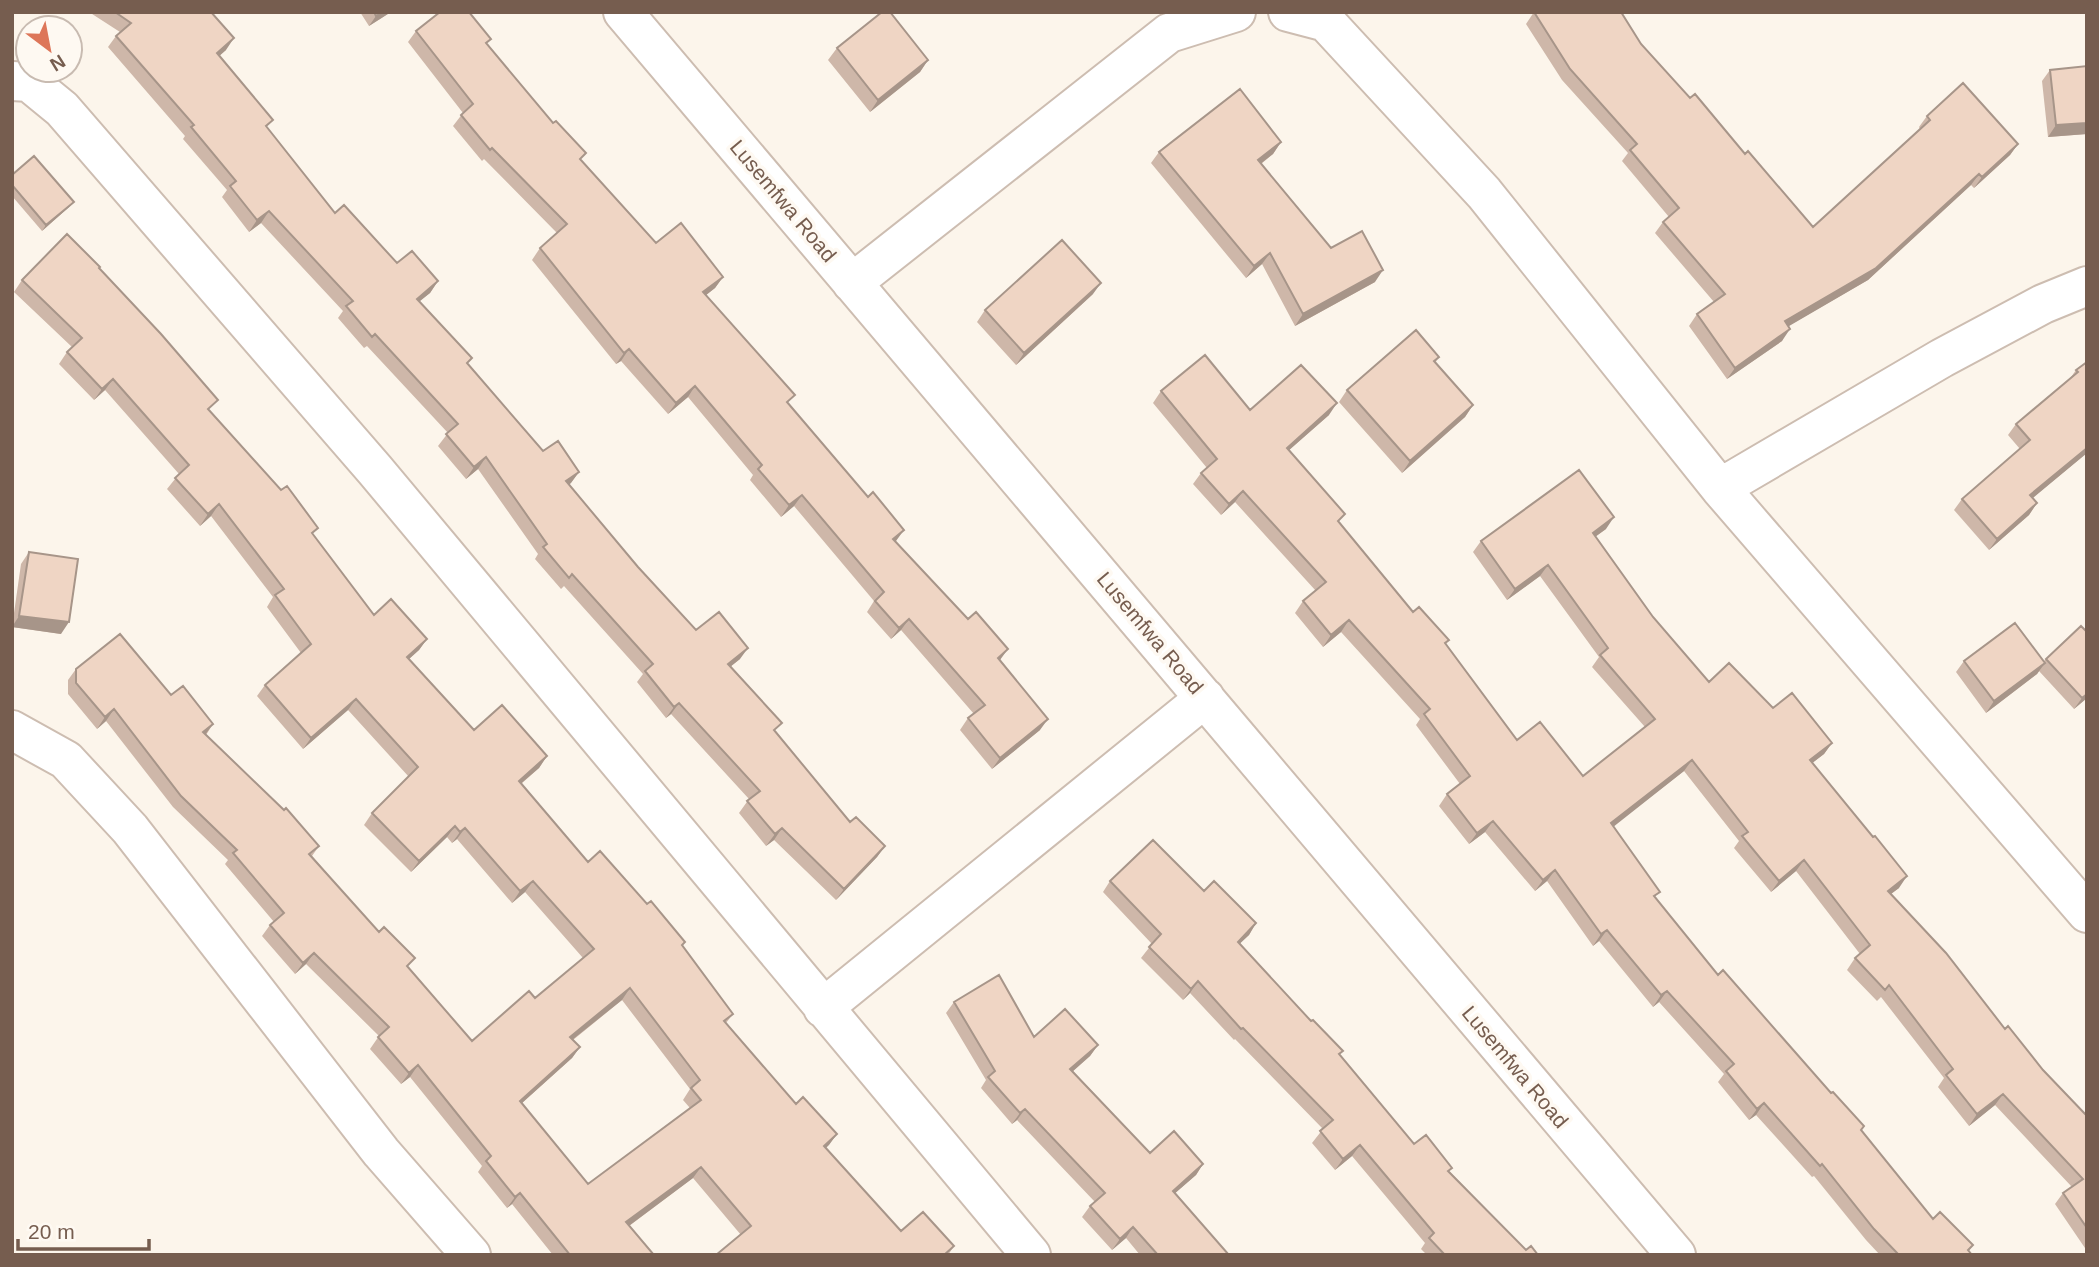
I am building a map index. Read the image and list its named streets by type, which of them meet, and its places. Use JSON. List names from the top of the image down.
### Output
{
  "streets": {
    "street": ["Lusemfwa Road"]
  },
  "scale_bar": "20 m",
  "north": "bottom right"
}
